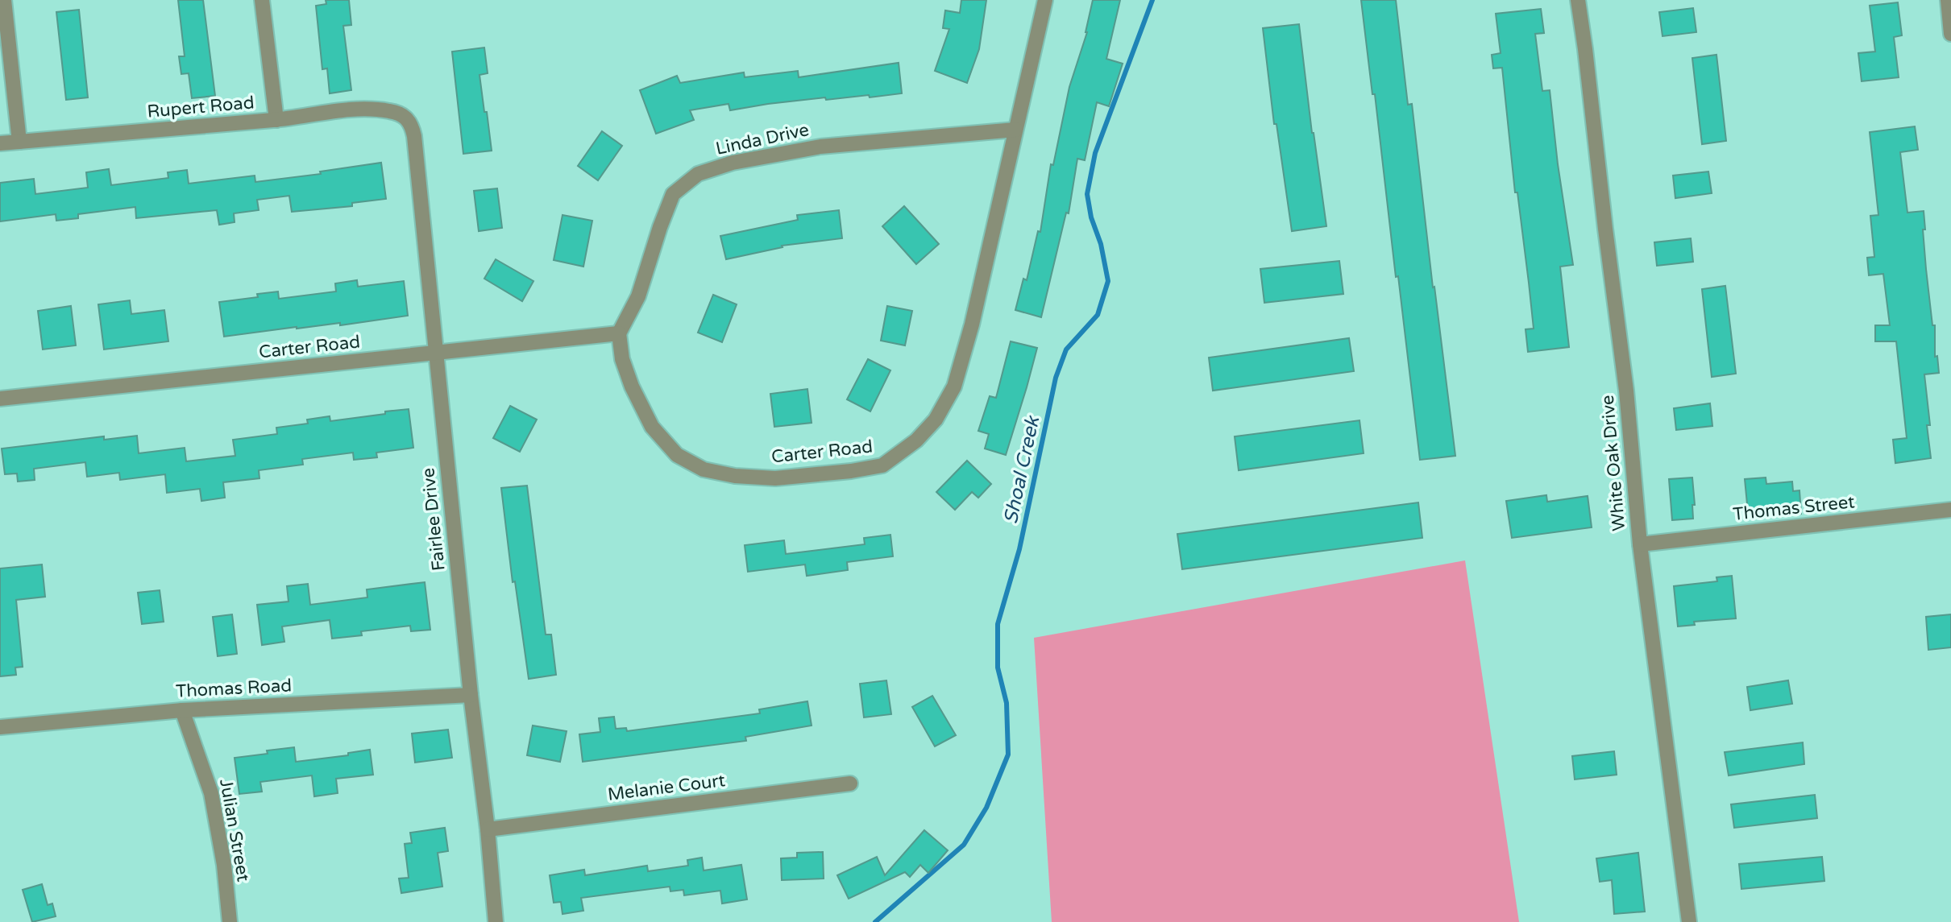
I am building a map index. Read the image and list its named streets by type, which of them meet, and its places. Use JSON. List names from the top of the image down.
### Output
{
  "streets": {
    "street": [
      "Rupert Road",
      "Linda Drive",
      "Carter Road",
      "White Oak Drive",
      "Thomas Street",
      "Fairlee Drive",
      "Thomas Road",
      "Melanie Court",
      "Julian Street"
    ]
  },
  "crossings": [
    ["Rupert Road", "Fairlee Drive"],
    ["Linda Drive", "Carter Road"],
    ["Carter Road", "Fairlee Drive"],
    ["White Oak Drive", "Thomas Street"],
    ["Fairlee Drive", "Thomas Road"],
    ["Fairlee Drive", "Melanie Court"],
    ["Thomas Road", "Julian Street"]
  ],
  "water": ["Shoal Creek"]
}
